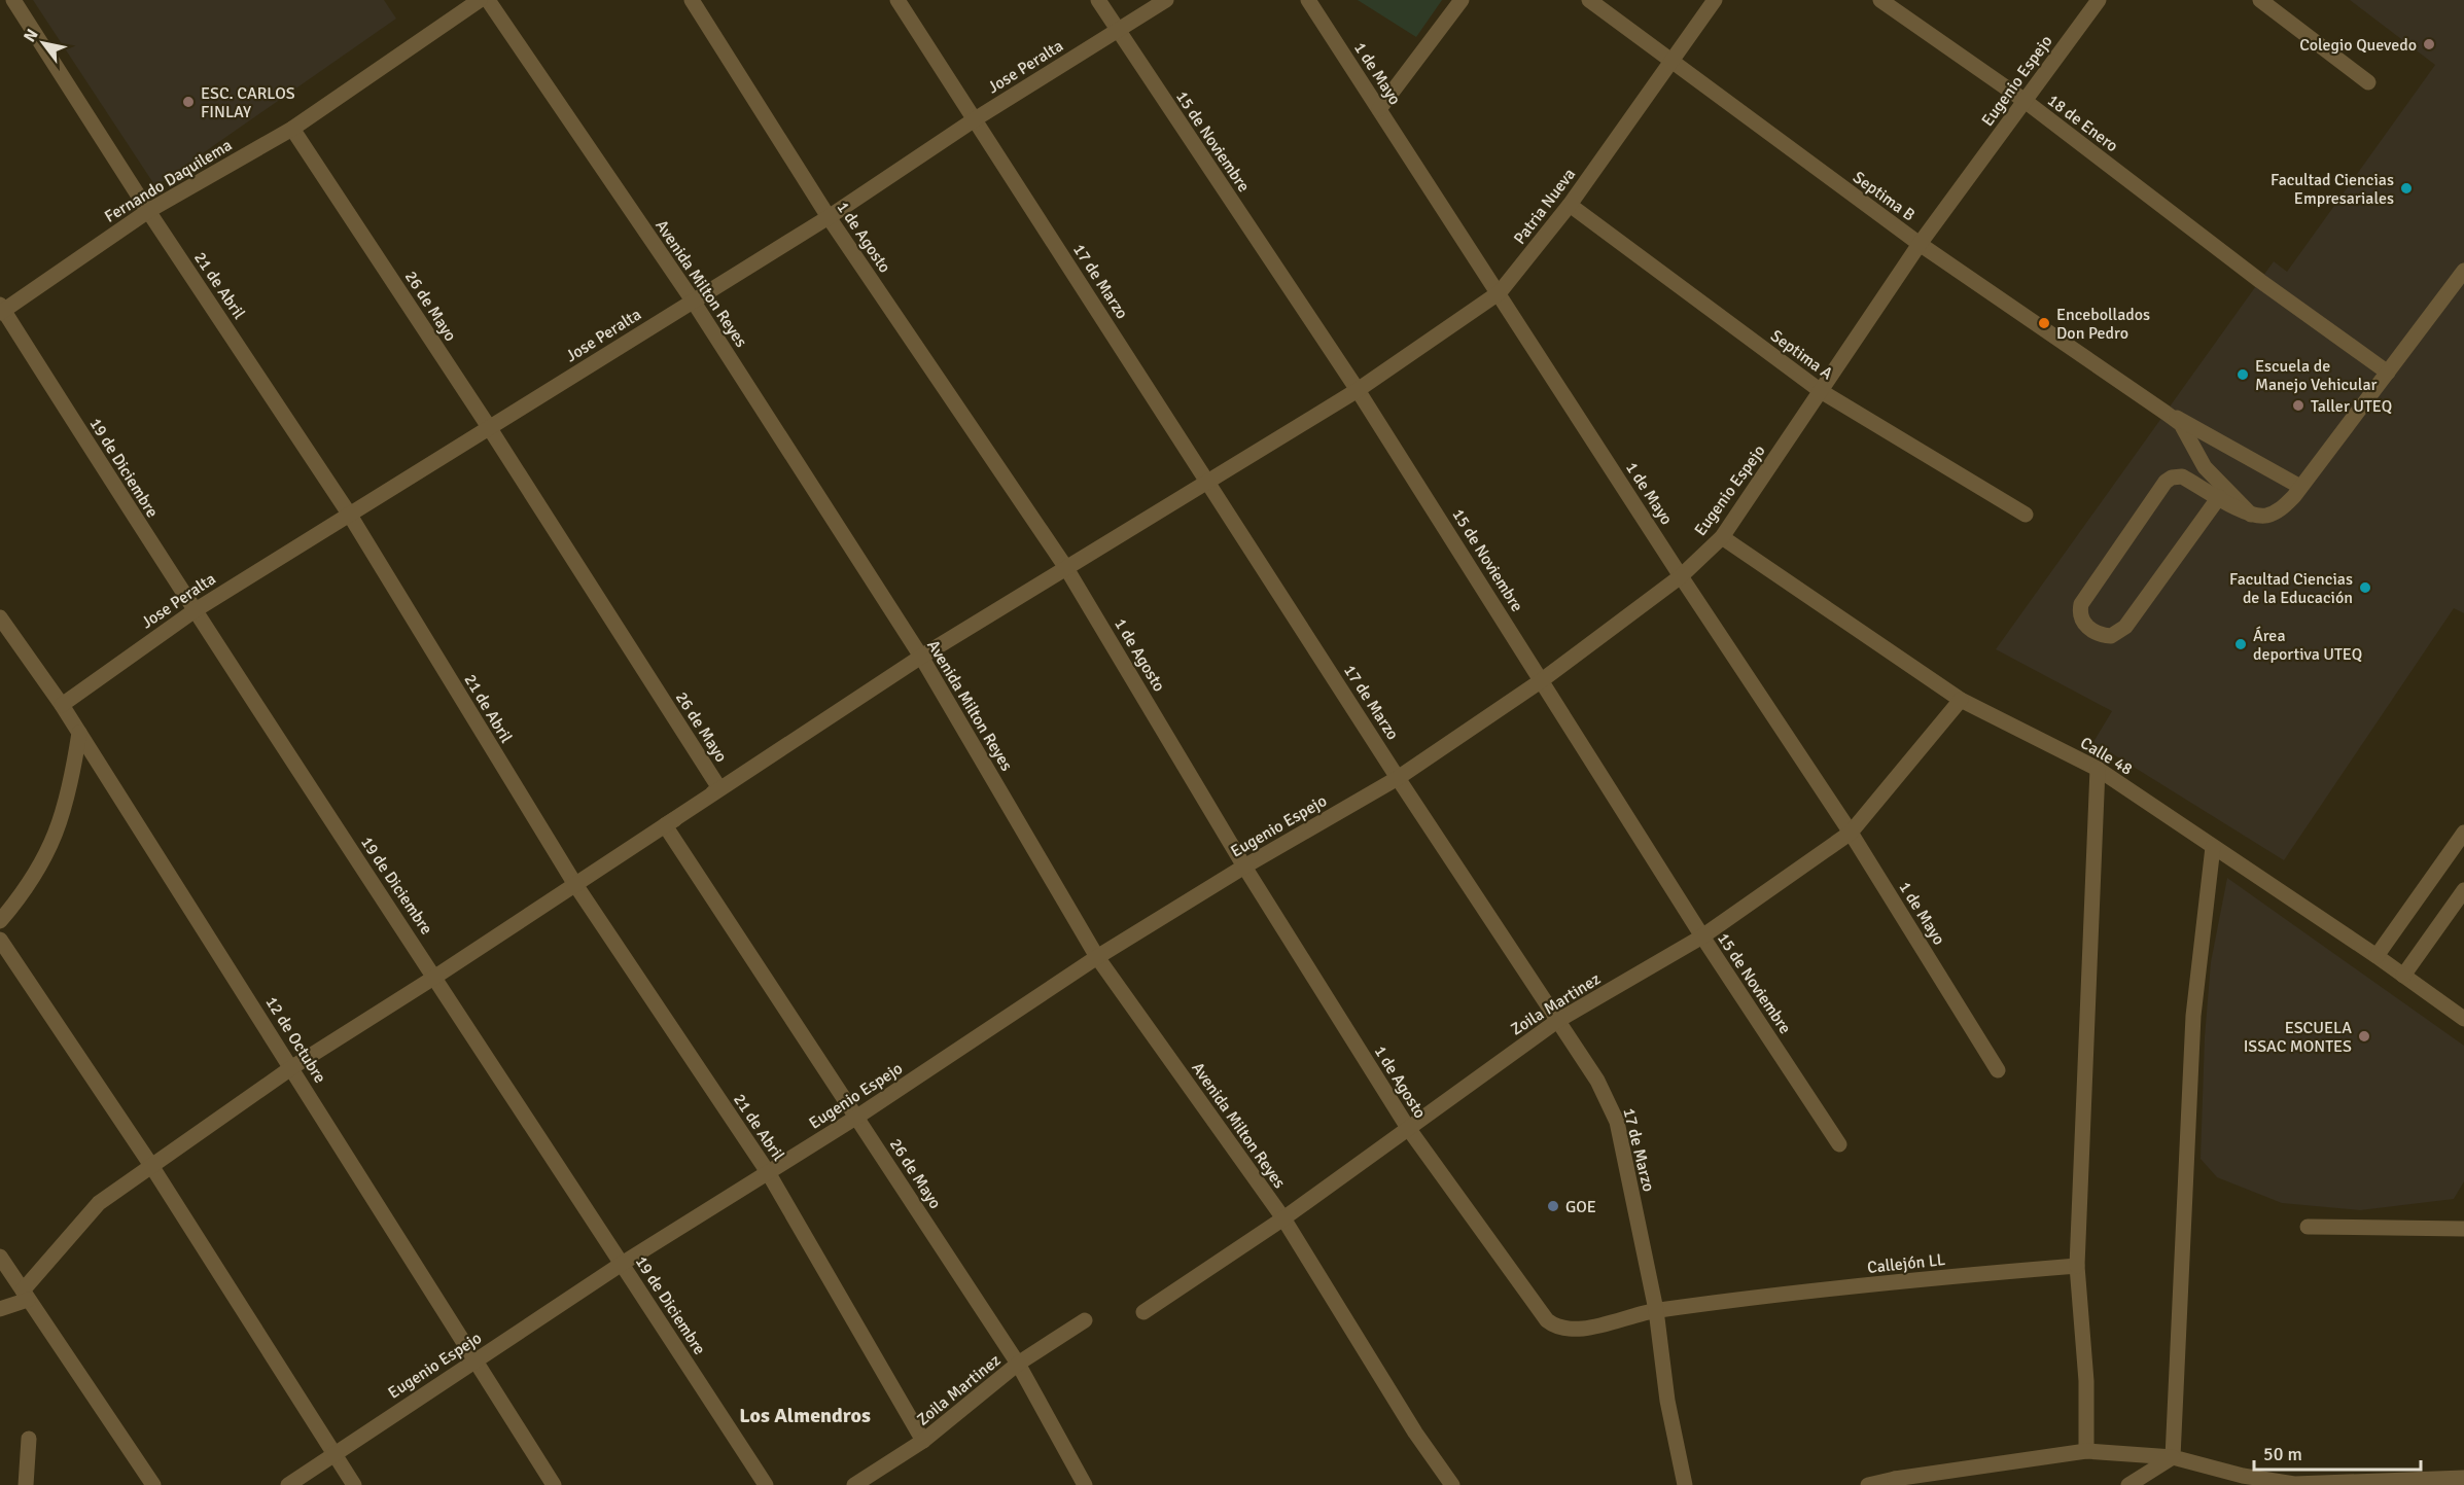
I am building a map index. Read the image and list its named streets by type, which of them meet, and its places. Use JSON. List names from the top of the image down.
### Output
{
  "streets": {
    "street": [
      "Jose Peralta",
      "1 de Mayo",
      "Eugenio Espejo",
      "18 de Enero",
      "15 de Noviembre",
      "Fernando Daquilema",
      "Septima B",
      "Patria Nueva",
      "1 de Agosto",
      "17 de Marzo",
      "Avenida Milton Reyes",
      "21 de Abril",
      "26 de Mayo",
      "Septima A",
      "19 de Diciembre",
      "Calle 48",
      "Zoila Martinez",
      "12 de Octubre",
      "Callejón LL"
    ]
  },
  "crossings": [
    ["Jose Peralta", "15 de Noviembre"],
    ["Jose Peralta", "1 de Agosto"],
    ["Jose Peralta", "17 de Marzo"],
    ["Jose Peralta", "Avenida Milton Reyes"],
    ["Jose Peralta", "21 de Abril"],
    ["Jose Peralta", "26 de Mayo"],
    ["Jose Peralta", "19 de Diciembre"],
    ["Jose Peralta", "12 de Octubre"],
    ["1 de Mayo", "Eugenio Espejo"],
    ["1 de Mayo", "Patria Nueva"],
    ["1 de Mayo", "Zoila Martinez"],
    ["Eugenio Espejo", "18 de Enero"],
    ["Eugenio Espejo", "15 de Noviembre"],
    ["Eugenio Espejo", "Septima B"],
    ["Eugenio Espejo", "1 de Agosto"],
    ["Eugenio Espejo", "17 de Marzo"],
    ["Eugenio Espejo", "Avenida Milton Reyes"],
    ["Eugenio Espejo", "21 de Abril"],
    ["Eugenio Espejo", "26 de Mayo"],
    ["Eugenio Espejo", "Septima A"],
    ["Eugenio Espejo", "19 de Diciembre"],
    ["Eugenio Espejo", "Calle 48"],
    ["Eugenio Espejo", "12 de Octubre"],
    ["15 de Noviembre", "Patria Nueva"],
    ["15 de Noviembre", "Zoila Martinez"],
    ["Fernando Daquilema", "21 de Abril"],
    ["Fernando Daquilema", "26 de Mayo"],
    ["Fernando Daquilema", "19 de Diciembre"],
    ["Septima B", "Patria Nueva"],
    ["Patria Nueva", "1 de Agosto"],
    ["Patria Nueva", "17 de Marzo"],
    ["Patria Nueva", "Avenida Milton Reyes"],
    ["Patria Nueva", "26 de Mayo"],
    ["Patria Nueva", "Septima A"],
    ["1 de Agosto", "Zoila Martinez"],
    ["1 de Agosto", "Callejón LL"],
    ["17 de Marzo", "Zoila Martinez"],
    ["17 de Marzo", "Callejón LL"],
    ["Avenida Milton Reyes", "Zoila Martinez"],
    ["21 de Abril", "Zoila Martinez"],
    ["26 de Mayo", "Zoila Martinez"],
    ["Calle 48", "Zoila Martinez"]
  ],
  "districts": ["Los Almendros"],
  "places": [
    "Colegio Quevedo",
    "ESC. CARLOS FINLAY",
    "Facultad Ciencias Empresariales",
    "Encebollados Don Pedro",
    "Escuela de Manejo Vehicular",
    "Taller UTEQ",
    "Facultad Ciencias de la Educación",
    "Área deportiva UTEQ",
    "ESCUELA ISSAC MONTES",
    "GOE"
  ],
  "scale_bar": "50 m",
  "north": "top left"
}
